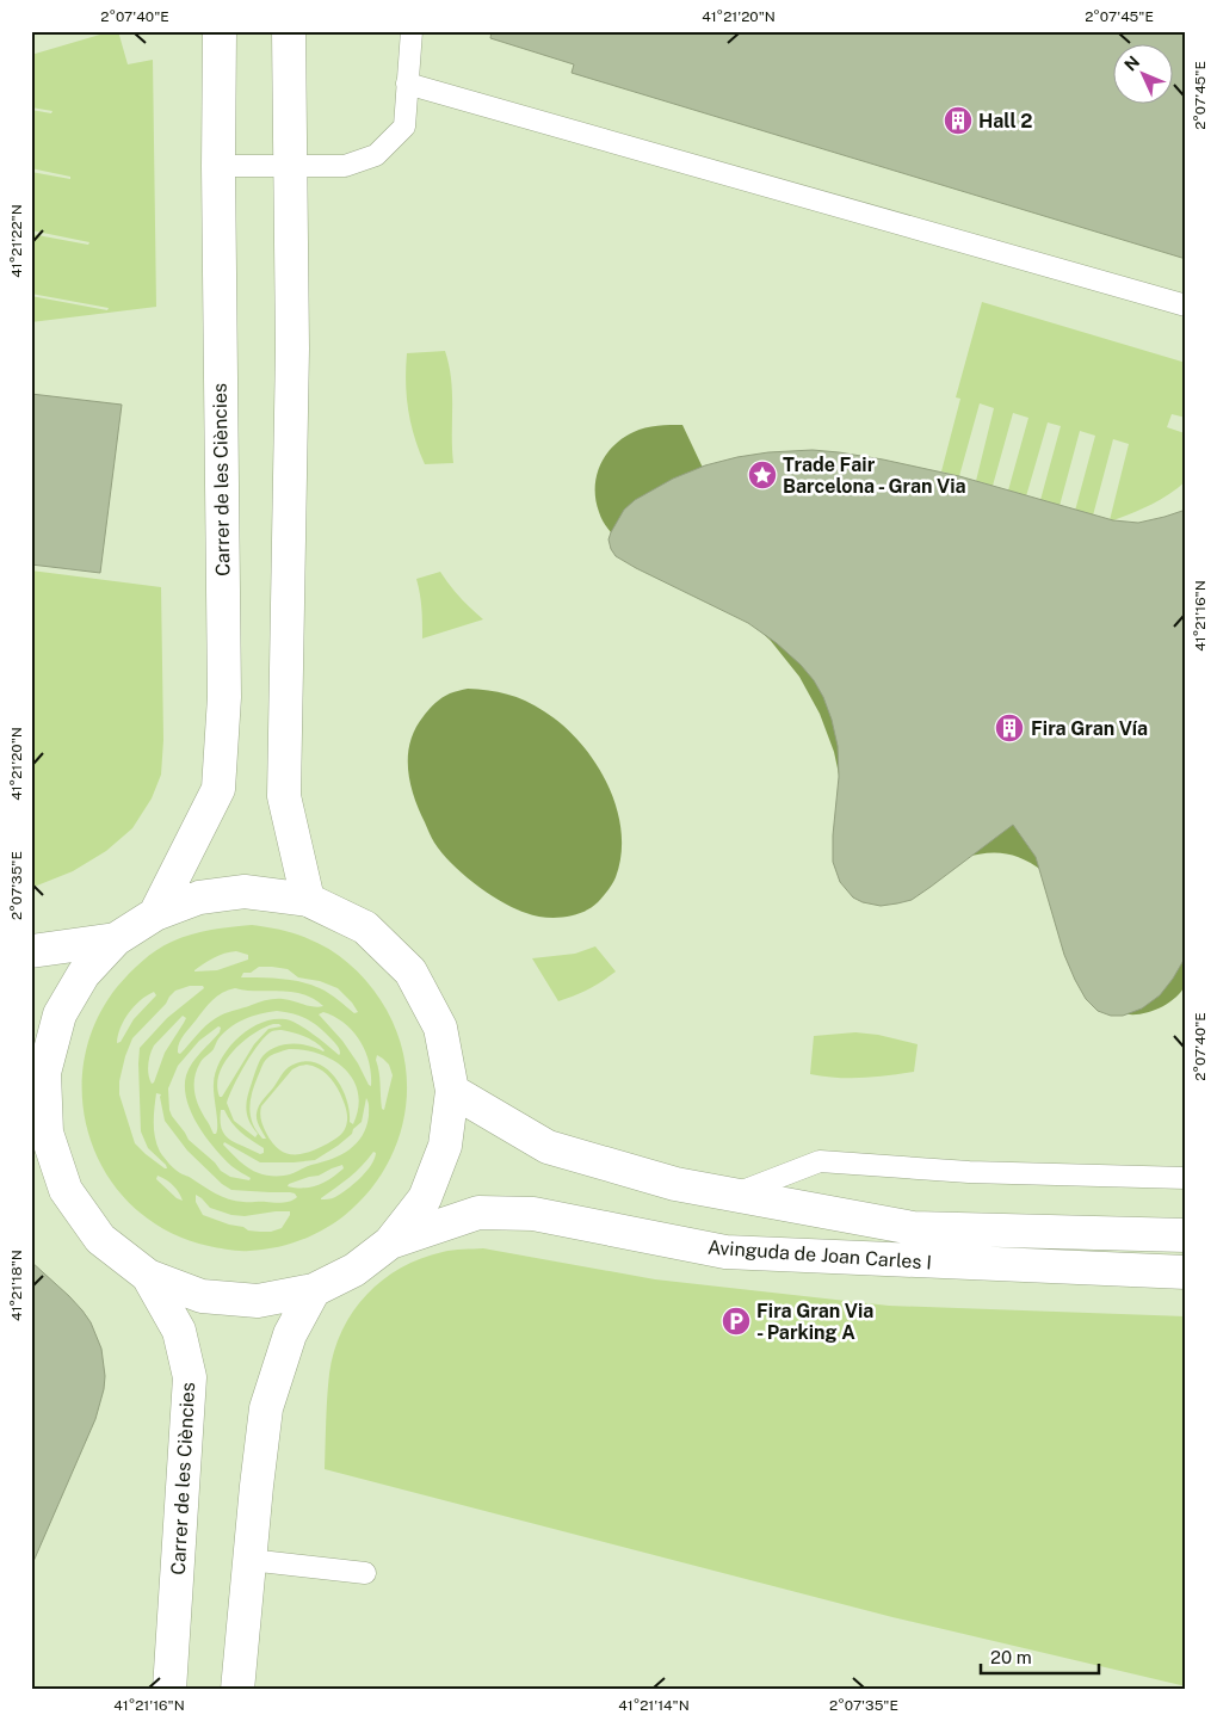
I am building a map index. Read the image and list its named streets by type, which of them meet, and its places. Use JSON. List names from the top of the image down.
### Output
{
  "streets": {
    "street": ["Carrer de les Ciències", "Avinguda de Joan Carles I"]
  },
  "places": {
    "building": ["Hall 2", "Fira Gran Vía"],
    "place": ["Trade Fair Barcelona - Gran Via"],
    "parking": ["Fira Gran Via - Parking A"]
  },
  "scale_bar": "20 m",
  "north": "top left",
  "coordinates": [
    "2°07'40\"E",
    "41°21'20\"N",
    "2°07'45\"E",
    "41°21'22\"N",
    "41°21'16\"N",
    "2°07'35\"E",
    "41°21'18\"N",
    "41°21'14\"N"
  ]
}
